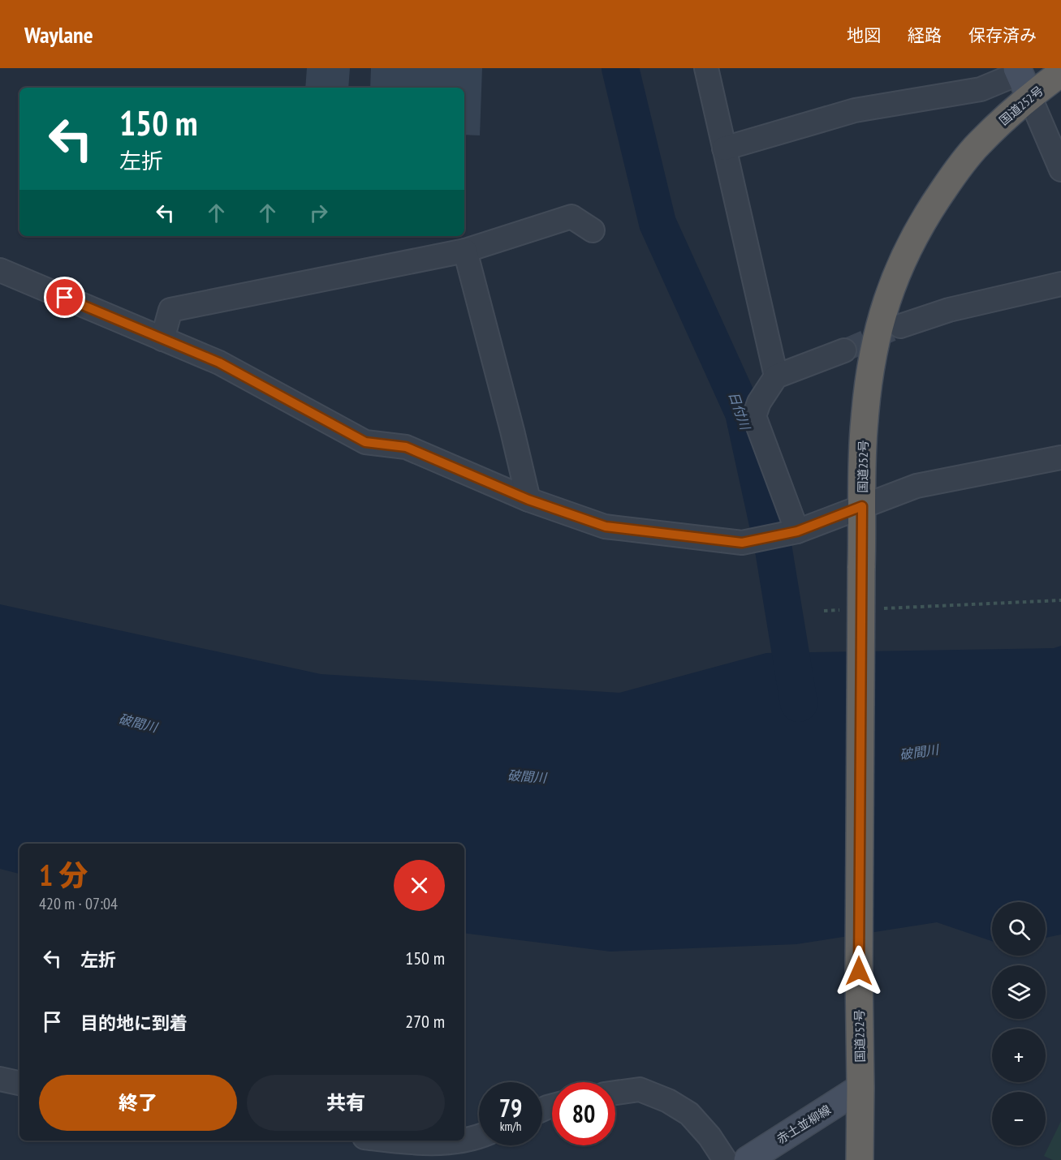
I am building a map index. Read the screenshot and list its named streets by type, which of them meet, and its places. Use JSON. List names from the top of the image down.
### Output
{
  "streets": {
    "highway": ["国道252号"],
    "main road": ["赤土並柳線"]
  },
  "crossings": [
    ["国道252号", "赤土並柳線"]
  ],
  "water": ["日付川", "破間川"],
  "page": {
    "header": "Waylane",
    "nav": ["地図", "経路", "保存済み"],
    "turn": ["150 m", "左折"],
    "heading": ["1 分", "420 m · 07:04"],
    "map_buttons": ["+", "−"],
    "list": [
      {
        "name": "左折",
        "value": "150 m"
      },
      {
        "name": "目的地に到着",
        "value": "270 m"
      }
    ],
    "buttons": ["終了", "共有"],
    "speed": "79 km/h",
    "limit": "80"
  }
}
